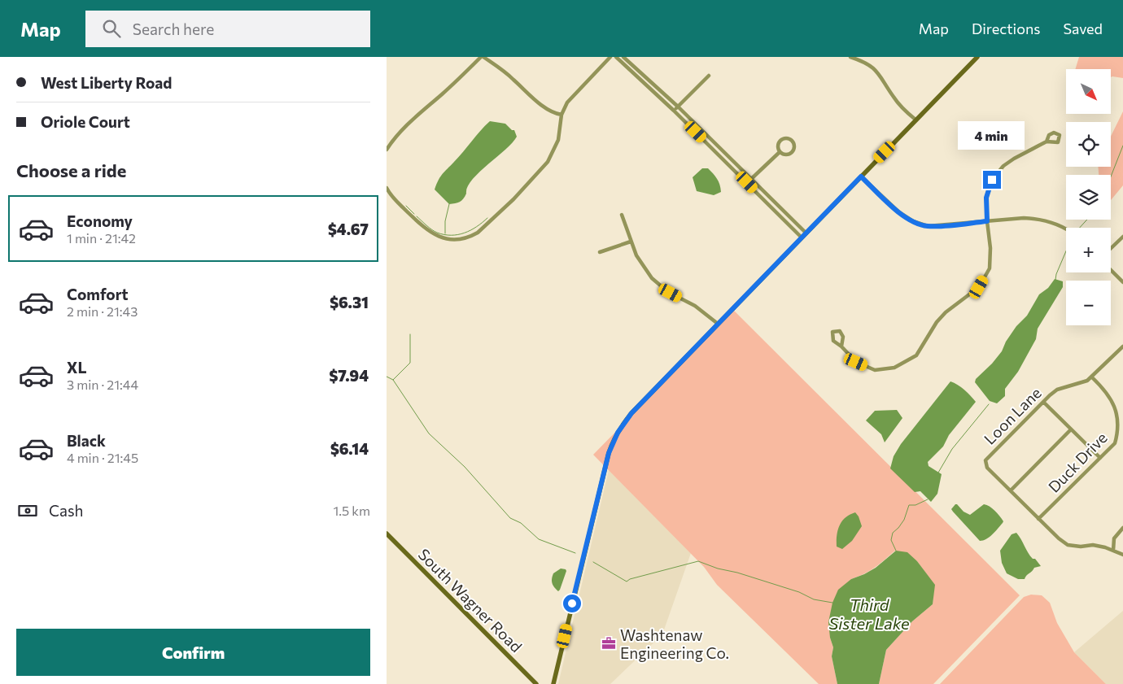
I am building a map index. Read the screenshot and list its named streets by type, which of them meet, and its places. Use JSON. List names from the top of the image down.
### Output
{
  "streets": {
    "main road": ["South Wagner Road"],
    "street": ["Loon Lane", "Duck Drive"]
  },
  "water": ["Third Sister Lake"],
  "places": {
    "office": ["Washtenaw Engineering Co."]
  },
  "north": "bottom right",
  "page": {
    "header": "Map",
    "search": "Search here",
    "nav": ["Map", "Directions", "Saved"],
    "banner": ["West Liberty Road", "Oriole Court"],
    "map_buttons": ["+", "−"],
    "bubble": "4 min",
    "heading": "Choose a ride",
    "list": [
      {
        "name": "Economy",
        "note": "1 min · 21:42",
        "value": "$4.67"
      },
      {
        "name": "Comfort",
        "note": "2 min · 21:43",
        "value": "$6.31"
      },
      {
        "name": "XL",
        "note": "3 min · 21:44",
        "value": "$7.94"
      },
      {
        "name": "Black",
        "note": "4 min · 21:45",
        "value": "$6.14"
      }
    ],
    "pay": ["Cash", "1.5 km"],
    "buttons": "Confirm"
  }
}
